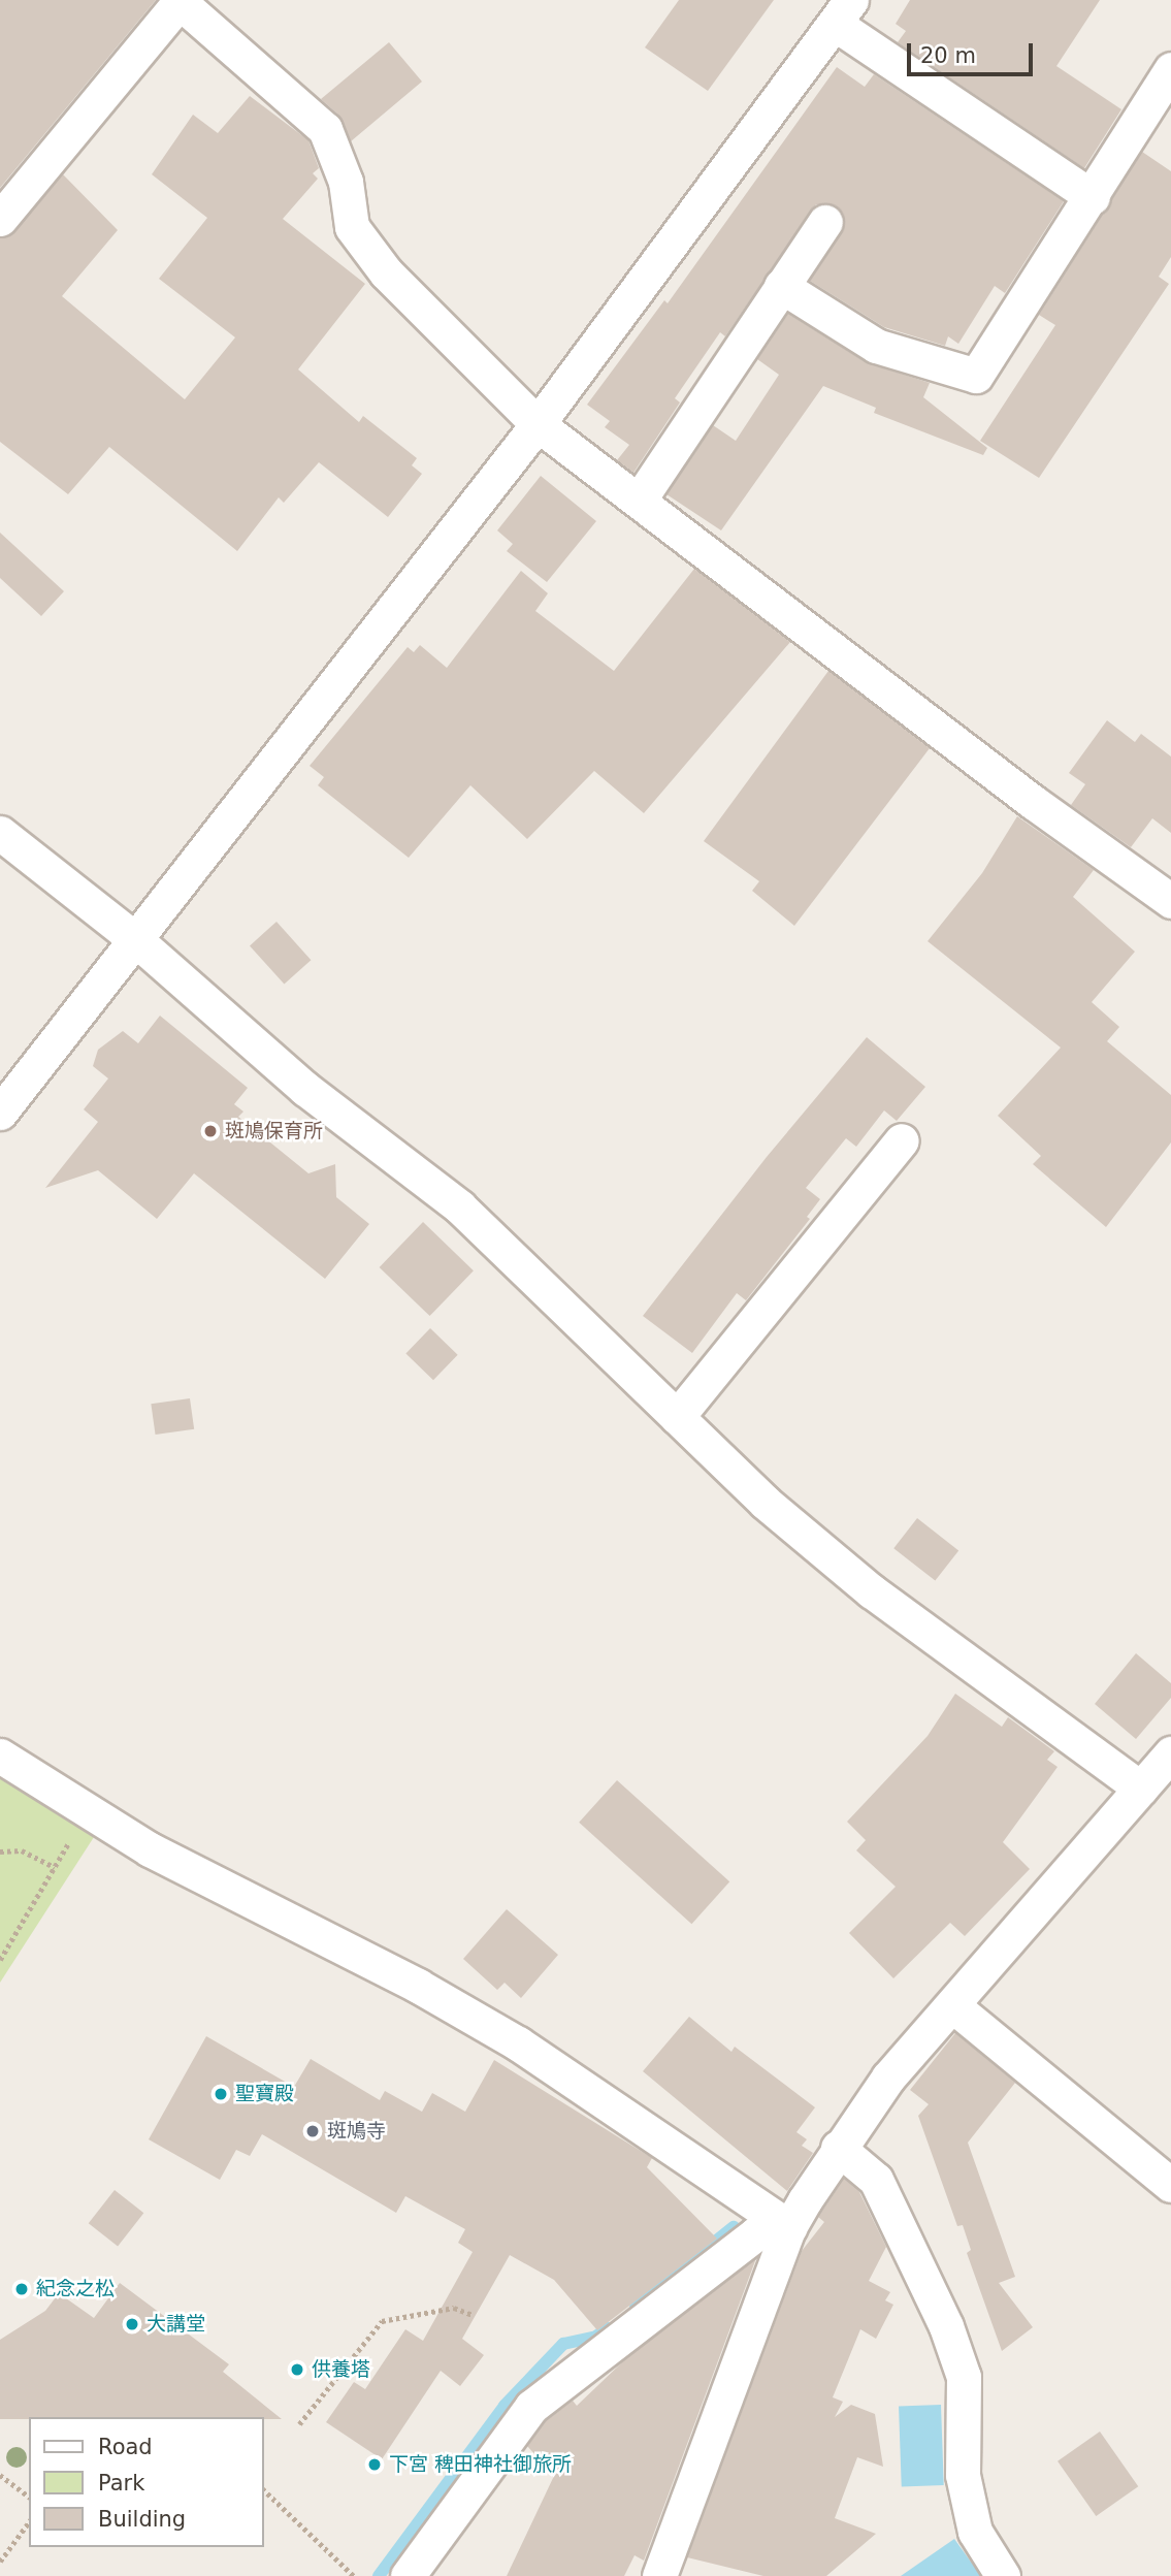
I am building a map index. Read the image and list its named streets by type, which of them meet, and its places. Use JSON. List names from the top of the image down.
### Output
{
  "places": [
    "斑鳩保育所",
    "聖寶殿",
    "斑鳩寺",
    "紀念之松",
    "大講堂",
    "供養塔",
    "下宮 稗田神社御旅所"
  ],
  "legend": ["Road", "Park", "Building"],
  "scale_bar": "20 m"
}
